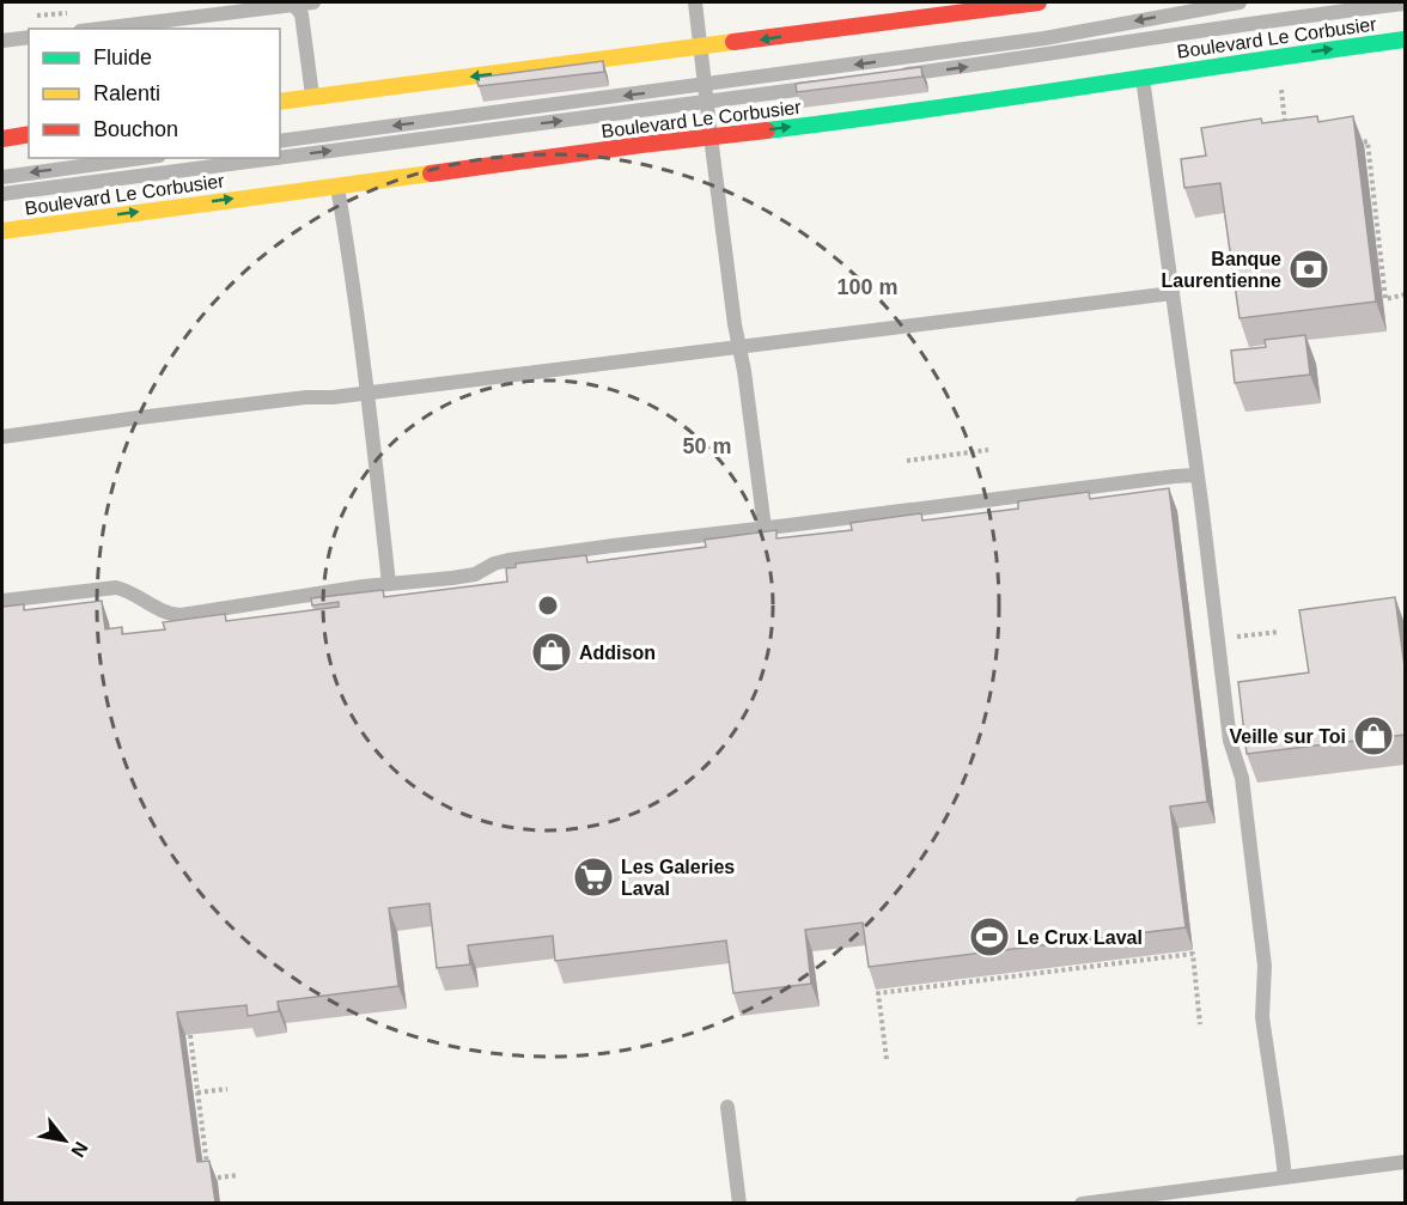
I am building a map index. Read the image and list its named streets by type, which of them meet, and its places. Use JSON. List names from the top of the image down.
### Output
{
  "streets": {
    "street": ["Boulevard Le Corbusier"]
  },
  "places": {
    "bank": ["Banque Laurentienne"],
    "shop": ["Addison", "Veille sur Toi"],
    "supermarket": ["Les Galeries Laval"],
    "sports": ["Le Crux Laval"]
  },
  "legend": ["Fluide", "Ralenti", "Bouchon"],
  "north": "bottom right",
  "rings": ["100 m", "50 m"]
}
